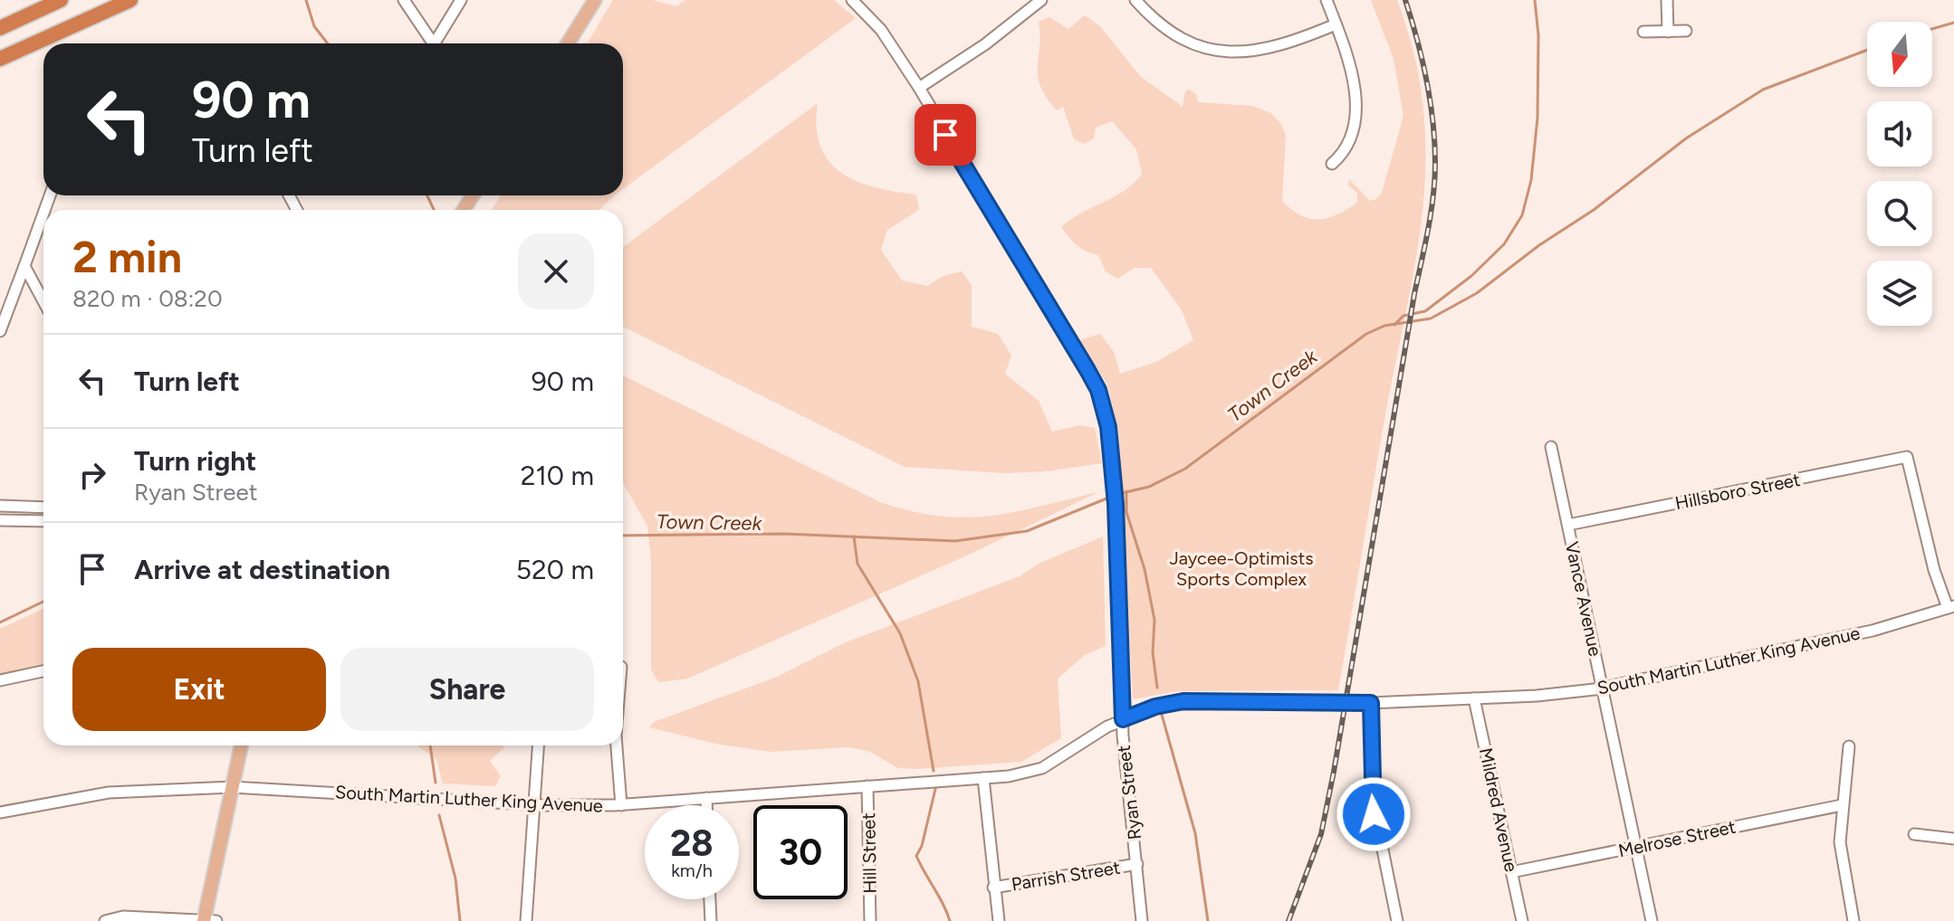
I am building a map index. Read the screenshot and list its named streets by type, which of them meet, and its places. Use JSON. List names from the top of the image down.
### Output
{
  "streets": {
    "street": [
      "Hillsboro Street",
      "Vance Avenue",
      "South Martin Luther King Avenue",
      "Ryan Street",
      "Mildred Avenue",
      "Melrose Street",
      "Hill Street",
      "Parrish Street"
    ]
  },
  "crossings": [
    ["Hillsboro Street", "Vance Avenue"],
    ["Hillsboro Street", "South Martin Luther King Avenue"],
    ["Vance Avenue", "South Martin Luther King Avenue"],
    ["Vance Avenue", "Melrose Street"],
    ["South Martin Luther King Avenue", "Ryan Street"],
    ["South Martin Luther King Avenue", "Mildred Avenue"],
    ["South Martin Luther King Avenue", "Hill Street"],
    ["Ryan Street", "Parrish Street"],
    ["Mildred Avenue", "Melrose Street"]
  ],
  "water": ["Town Creek"],
  "parks": ["Jaycee-Optimists Sports Complex"],
  "north": "bottom",
  "page": {
    "turn": ["90 m", "Turn left"],
    "heading": ["2 min", "820 m · 08:20"],
    "list": [
      {
        "name": "Turn left",
        "value": "90 m"
      },
      {
        "name": "Turn right",
        "note": "Ryan Street",
        "value": "210 m"
      },
      {
        "name": "Arrive at destination",
        "value": "520 m"
      }
    ],
    "buttons": ["Exit", "Share"],
    "speed": "28 km/h",
    "limit": "30"
  }
}
